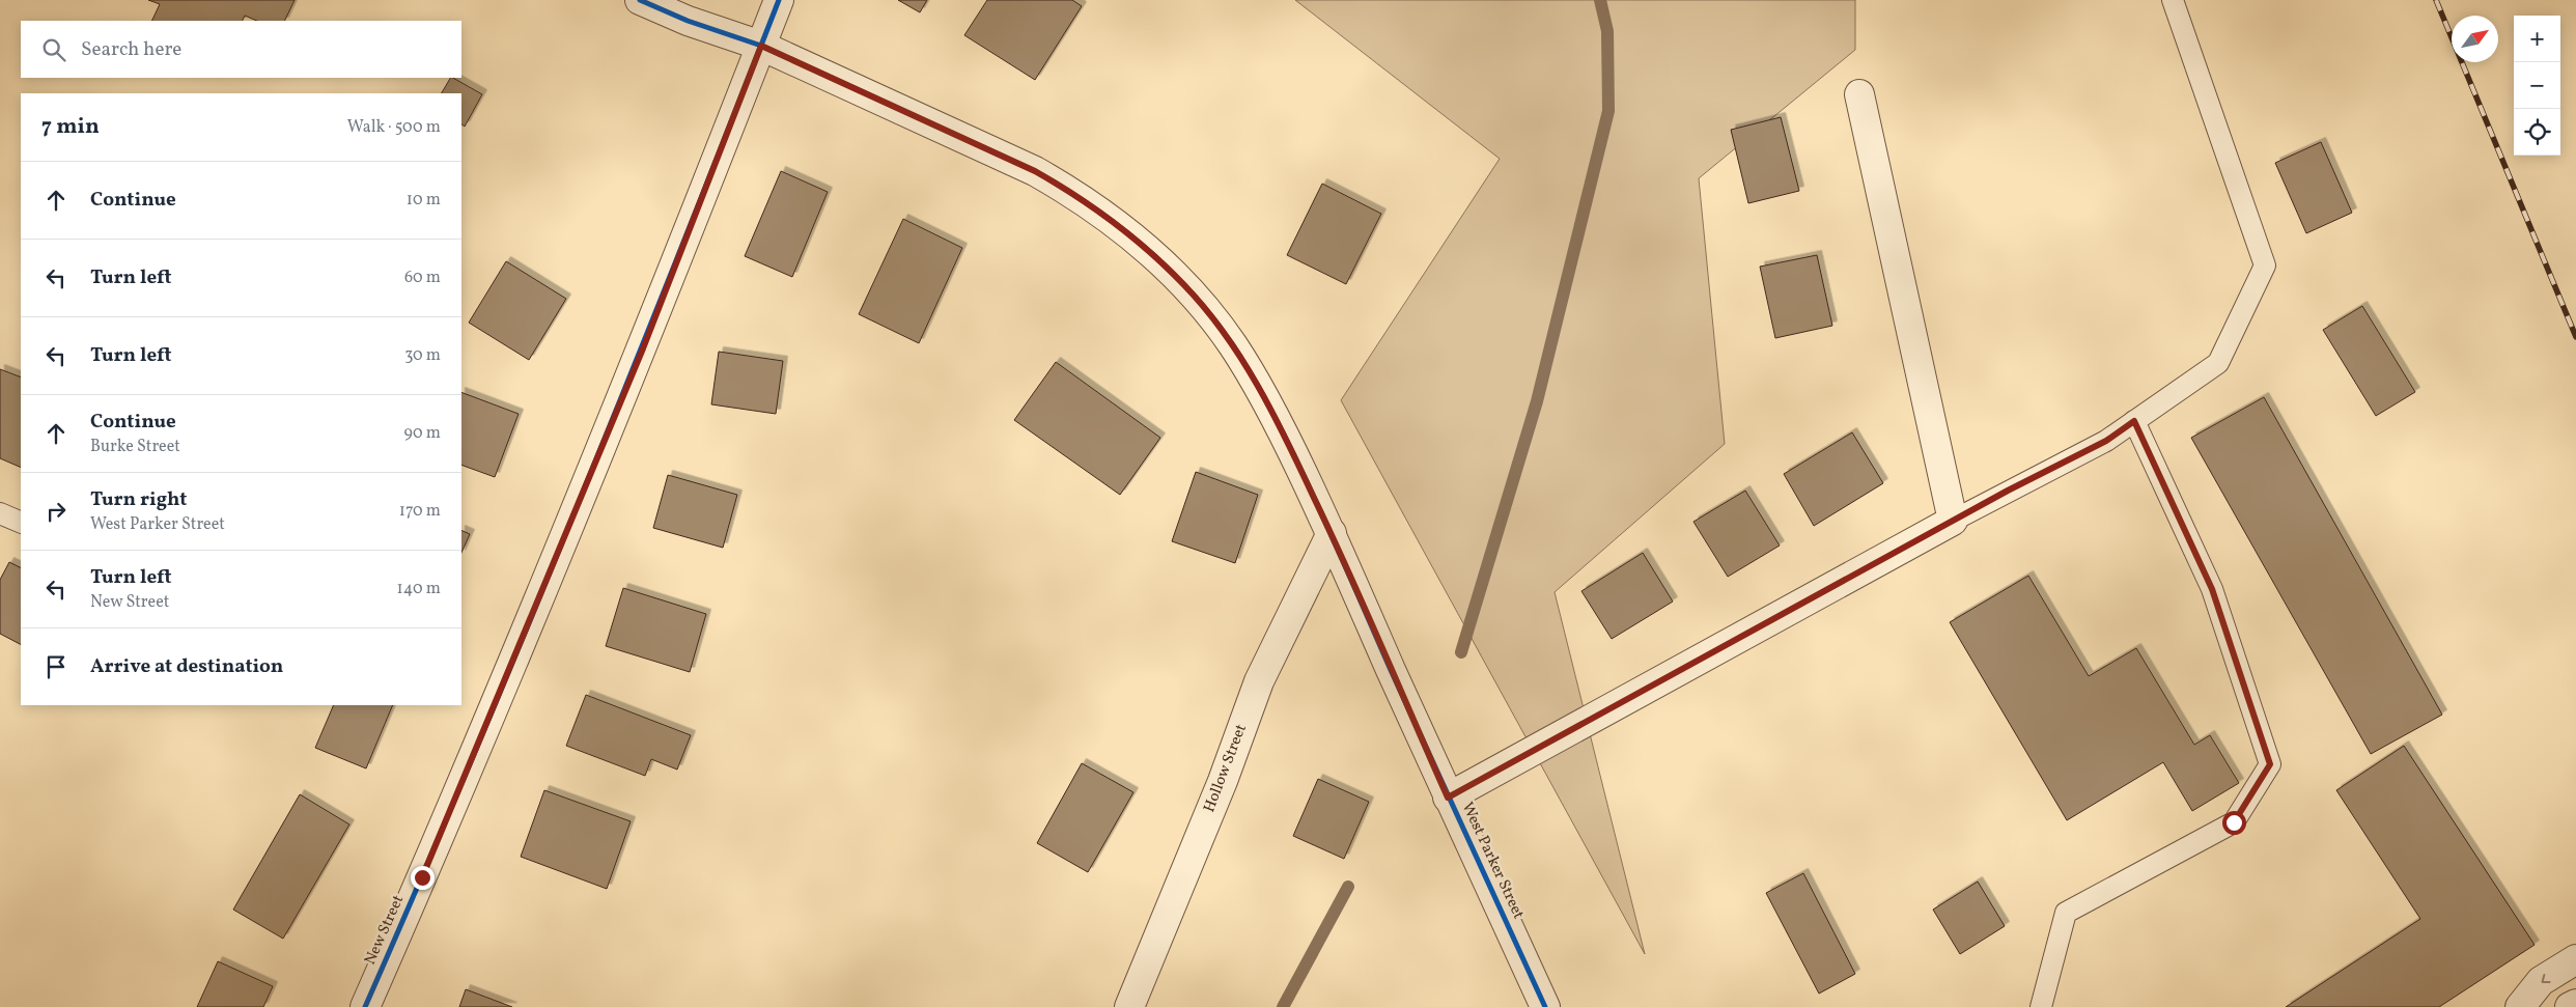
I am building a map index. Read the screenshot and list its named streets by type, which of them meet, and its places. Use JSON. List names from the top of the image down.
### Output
{
  "streets": {
    "street": ["Hollow Street", "West Parker Street", "New Street"]
  },
  "crossings": [
    ["Hollow Street", "West Parker Street"],
    ["West Parker Street", "New Street"]
  ],
  "north": "top right",
  "page": {
    "map_buttons": ["+", "−"],
    "search": "Search here",
    "heading": ["7 min", "Walk · 500 m"],
    "list": [
      ["Continue", "10 m"],
      ["Turn left", "60 m"],
      ["Turn left", "30 m"],
      ["Continue", "Burke Street", "90 m"],
      ["Turn right", "West Parker Street", "170 m"],
      ["Turn left", "New Street", "140 m"],
      "Arrive at destination"
    ]
  }
}
